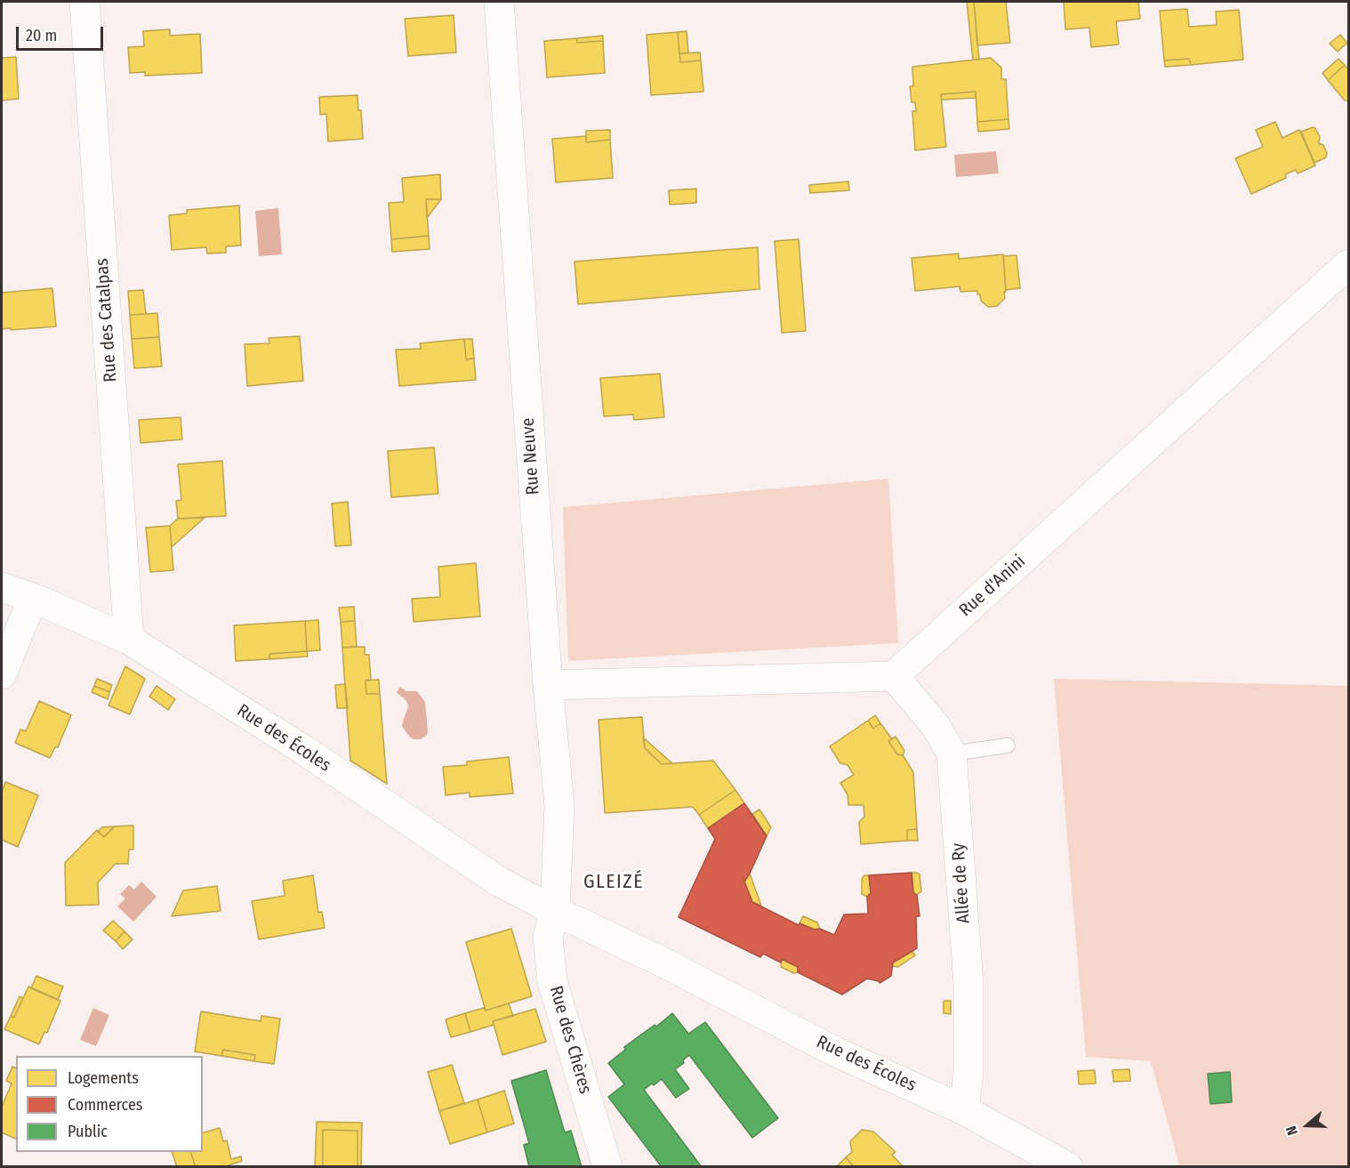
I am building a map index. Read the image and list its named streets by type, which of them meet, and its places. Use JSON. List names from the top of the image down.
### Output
{
  "streets": {
    "street": [
      "Rue des Catalpas",
      "Rue Neuve",
      "Rue d'Anini",
      "Rue des Écoles",
      "Allée de Ry",
      "Rue des Chères"
    ]
  },
  "crossings": [
    ["Rue des Catalpas", "Rue des Écoles"],
    ["Rue Neuve", "Rue des Écoles"],
    ["Rue Neuve", "Rue des Chères"],
    ["Rue d'Anini", "Allée de Ry"],
    ["Rue des Écoles", "Allée de Ry"],
    ["Rue des Écoles", "Rue des Chères"]
  ],
  "districts": ["GLEIZÉ"],
  "legend": ["Logements", "Commerces", "Public"],
  "scale_bar": "20 m",
  "north": "left"
}
